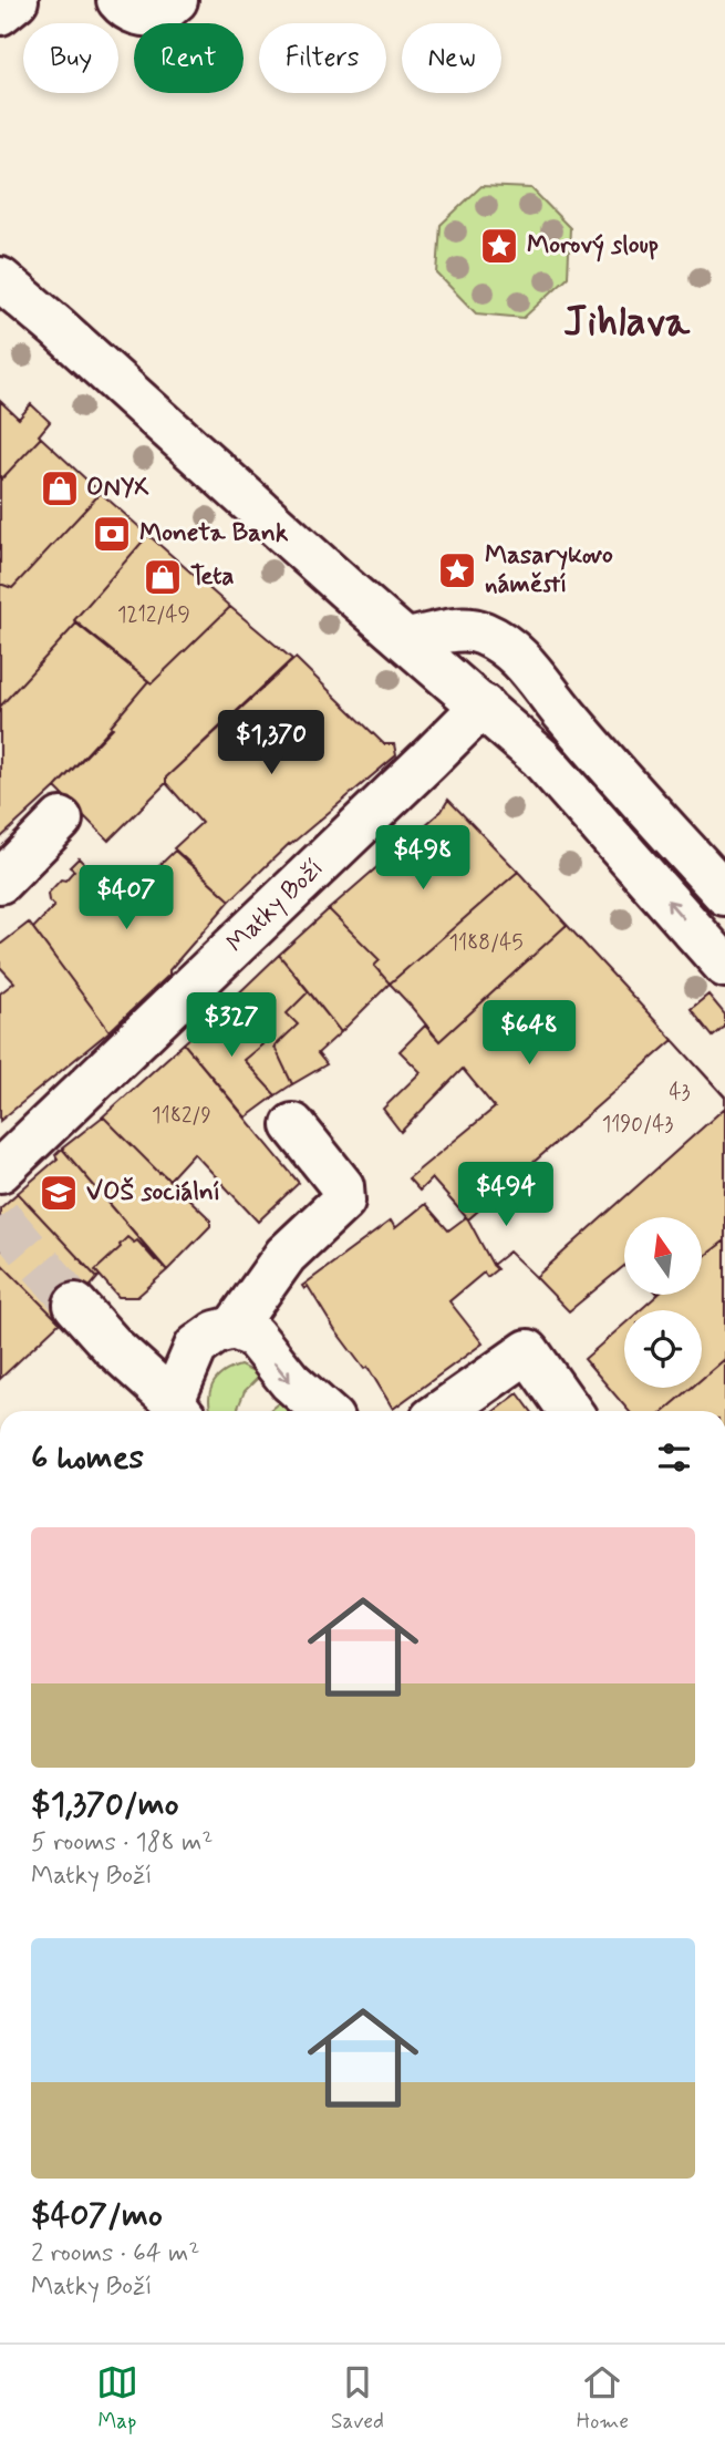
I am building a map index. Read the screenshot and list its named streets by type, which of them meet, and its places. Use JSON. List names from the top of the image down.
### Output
{
  "streets": {
    "street": ["Matky Boží"]
  },
  "districts": ["Jihlava"],
  "places": {
    "place": ["Morový sloup", "Masarykovo náměstí"],
    "shop": ["ONYX", "Teta"],
    "bank": ["Moneta Bank"],
    "school or university": ["VOŠ sociální"]
  },
  "house_numbers": [
    "1212/49",
    "1188/45",
    "43",
    "1182/9",
    "1190/43"
  ],
  "north": "top",
  "page": {
    "chip": [
      "Buy",
      "Rent",
      "Filters",
      "New"
    ],
    "price": [
      "$1,370",
      "$498",
      "$407",
      "$327",
      "$648",
      "$494"
    ],
    "heading": "6 homes",
    "list": [
      {
        "name": "$1,370/mo",
        "note": "5 rooms · 188 m² · Matky Boží"
      },
      {
        "name": "$407/mo",
        "note": "2 rooms · 64 m² · Matky Boží"
      }
    ],
    "tabs": ["Map", "Saved", "Home"]
  }
}
